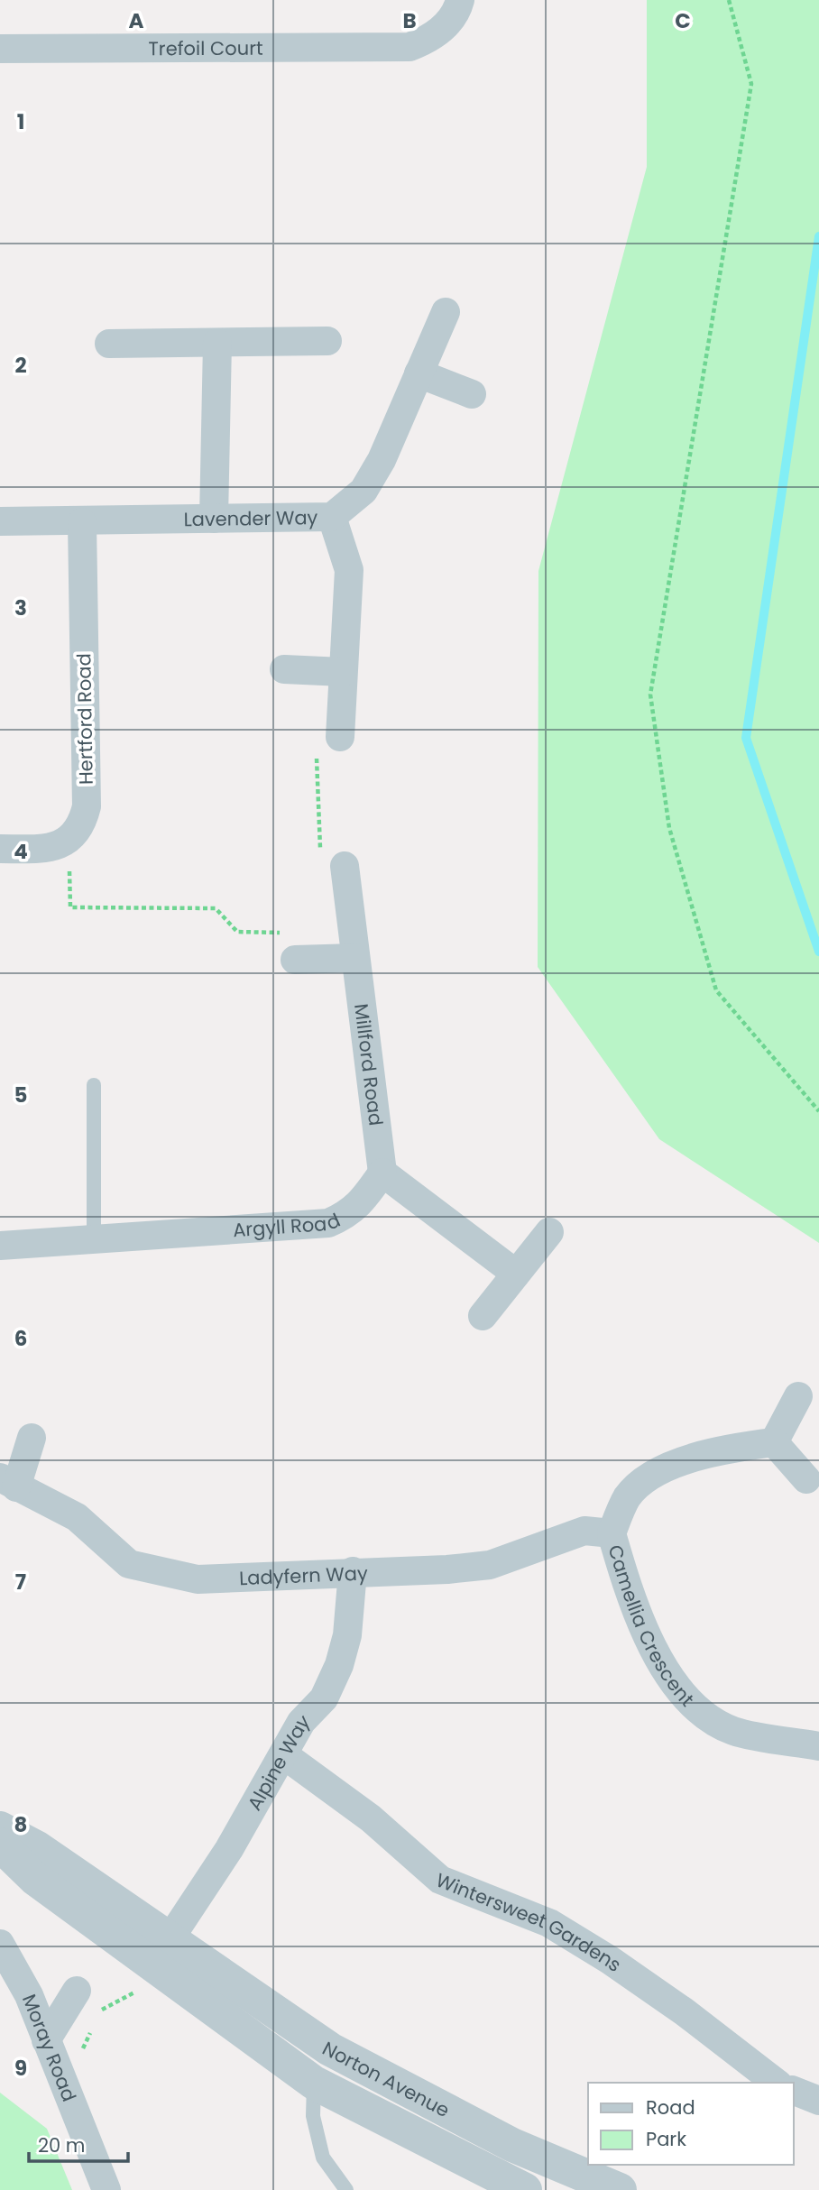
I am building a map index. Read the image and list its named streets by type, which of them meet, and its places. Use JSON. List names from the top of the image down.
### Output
{
  "streets": {
    "street": [
      "Trefoil Court",
      "Lavender Way",
      "Hertford Road",
      "Millford Road",
      "Argyll Road",
      "Ladyfern Way",
      "Camellia Crescent",
      "Alpine Way",
      "Wintersweet Gardens",
      "Moray Road",
      "Norton Avenue"
    ]
  },
  "crossings": [
    ["Lavender Way", "Hertford Road"],
    ["Millford Road", "Argyll Road"],
    ["Ladyfern Way", "Camellia Crescent"],
    ["Ladyfern Way", "Alpine Way"],
    ["Alpine Way", "Wintersweet Gardens"],
    ["Alpine Way", "Norton Avenue"]
  ],
  "legend": ["Road", "Park"],
  "scale_bar": "20 m",
  "grid": {
    "columns": ["A", "B", "C"],
    "rows": [
      "1",
      "2",
      "3",
      "4",
      "5",
      "6",
      "7",
      "8",
      "9"
    ]
  }
}
